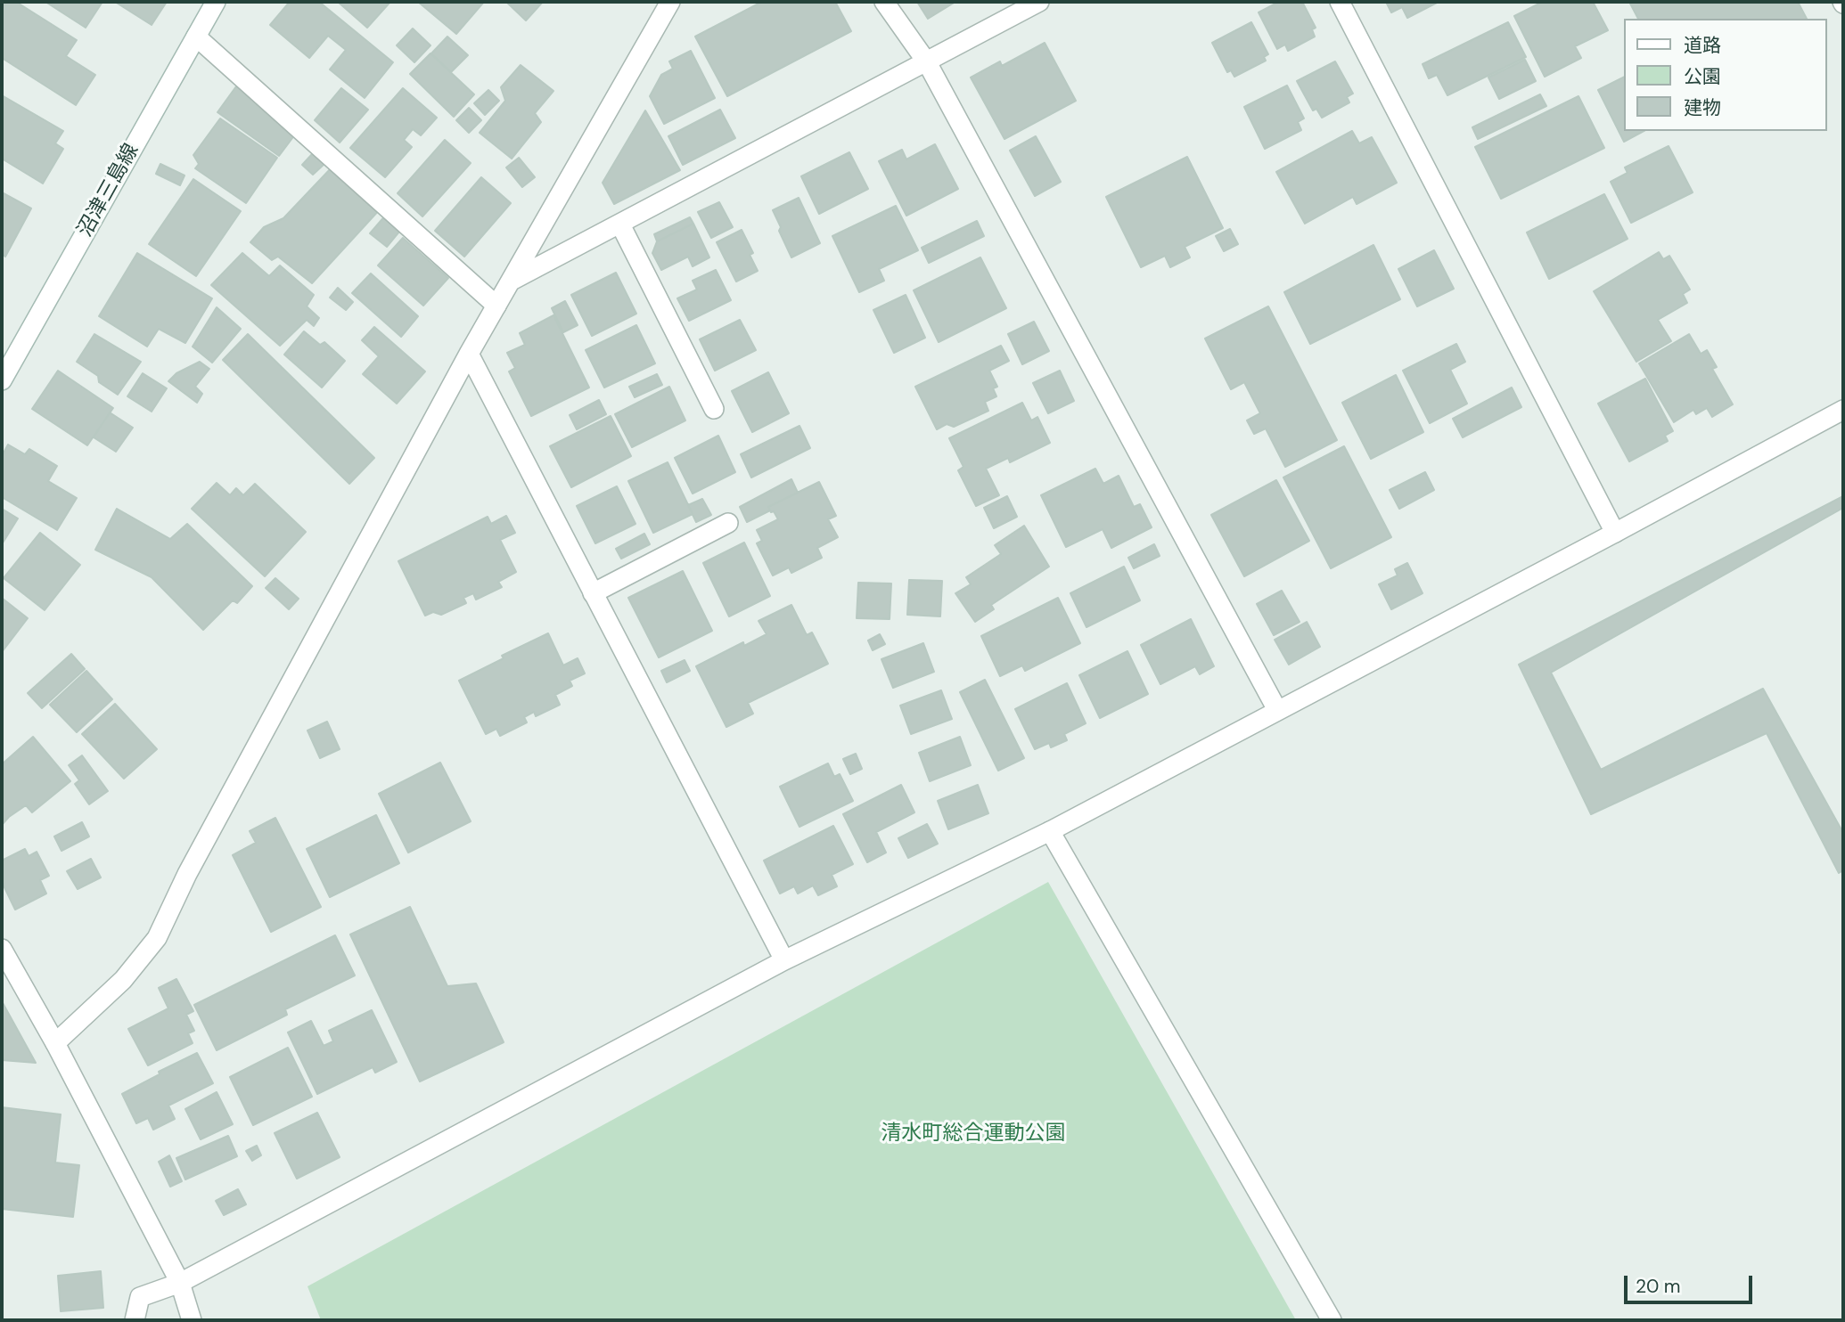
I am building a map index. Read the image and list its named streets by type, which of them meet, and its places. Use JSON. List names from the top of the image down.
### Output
{
  "streets": {
    "street": ["沼津三島線"]
  },
  "parks": ["清水町総合運動公園"],
  "legend": ["道路", "公園", "建物"],
  "scale_bar": "20 m"
}
